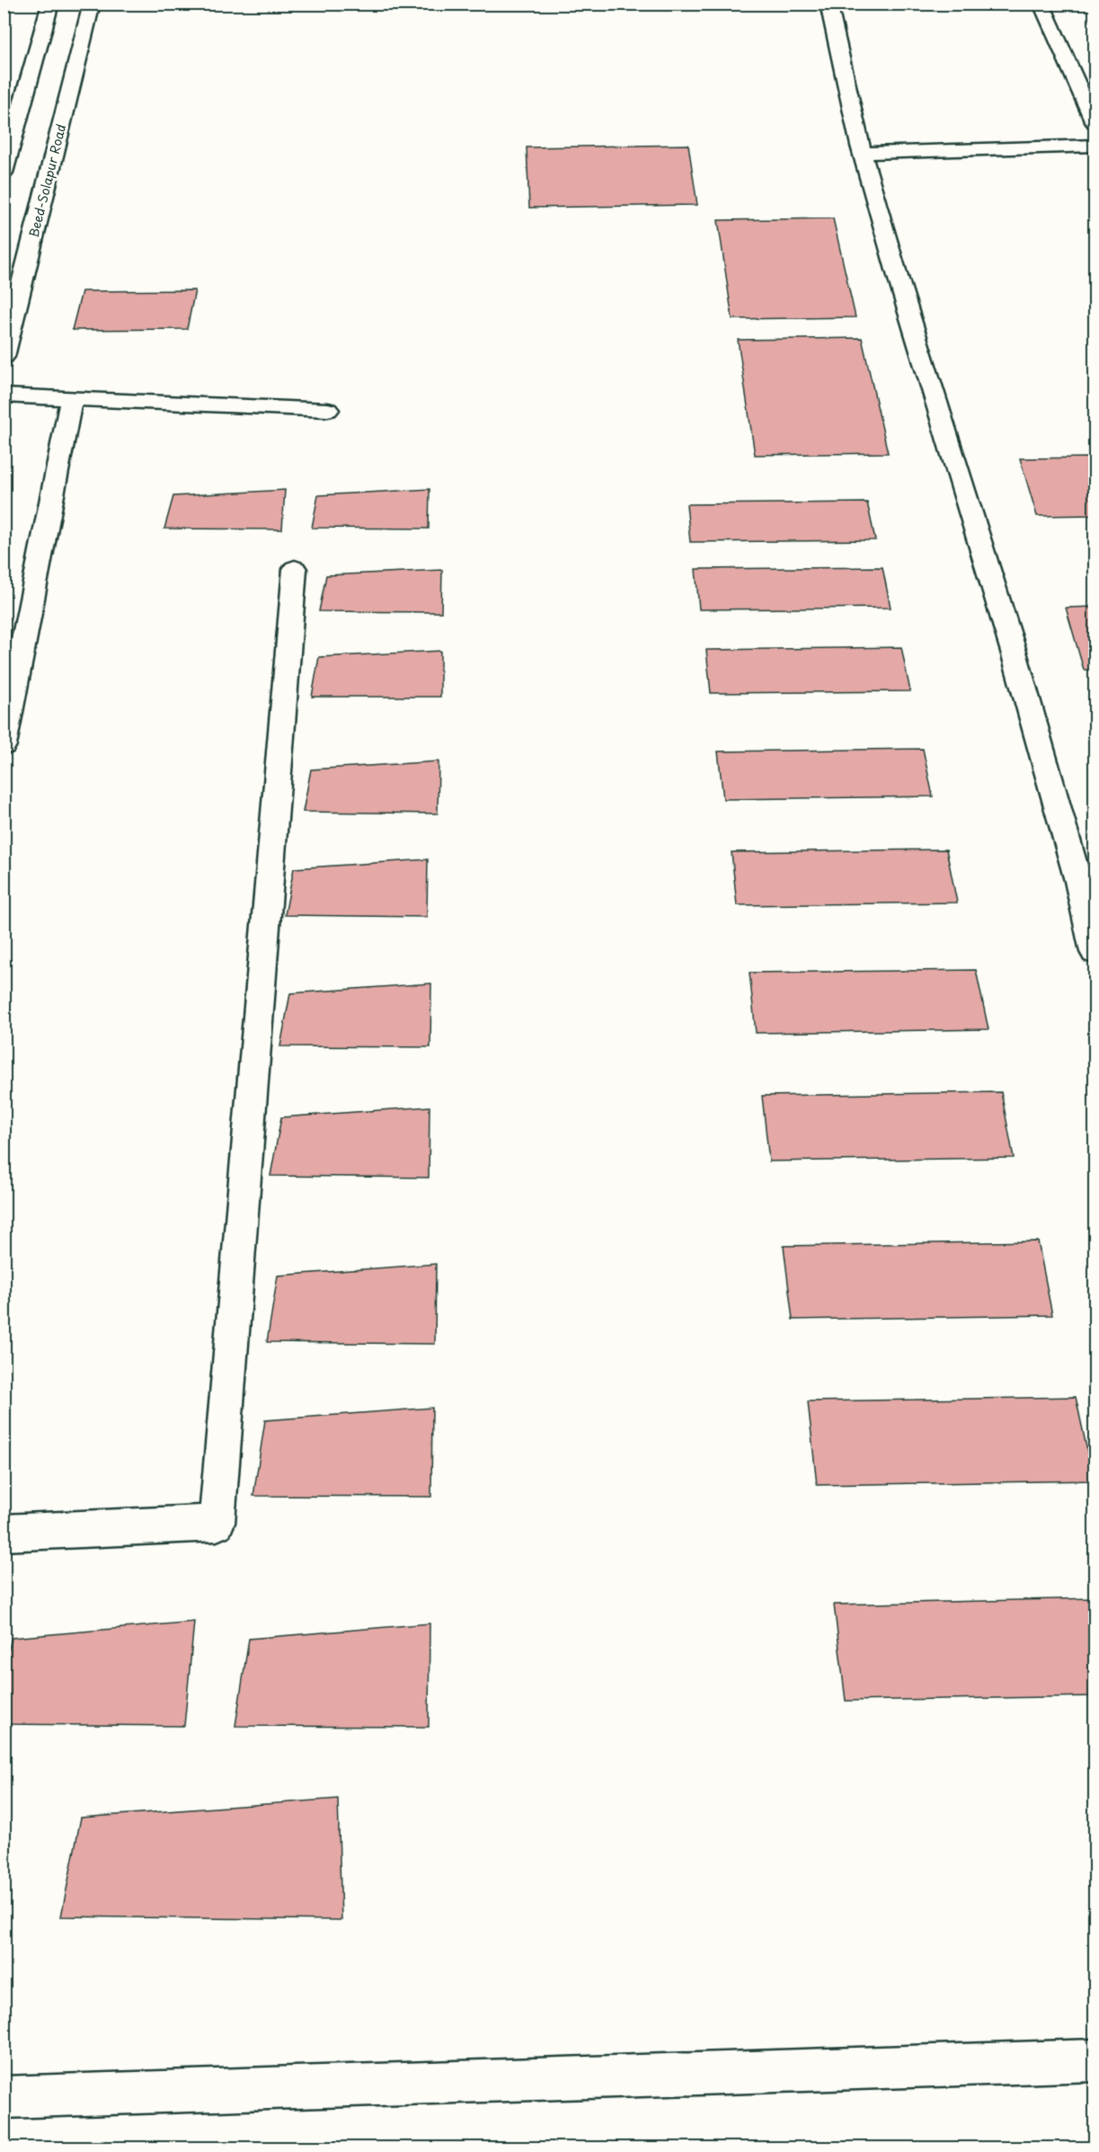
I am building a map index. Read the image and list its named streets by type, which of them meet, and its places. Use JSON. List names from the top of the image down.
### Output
{
  "streets": {
    "street": ["Beed-Solapur Road"]
  }
}
